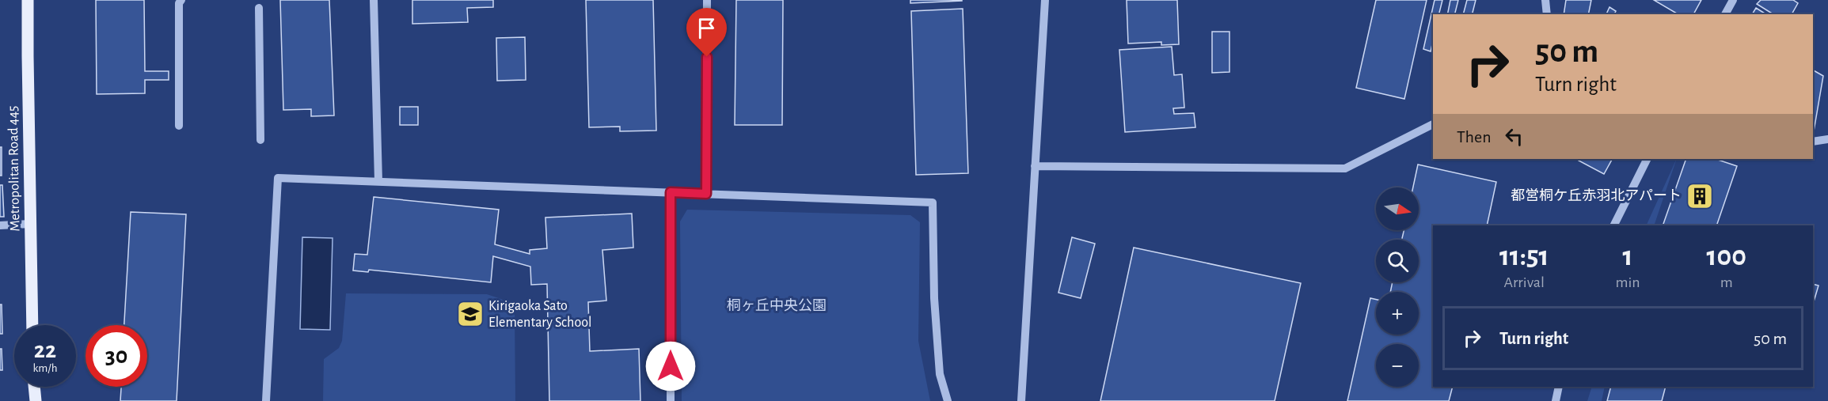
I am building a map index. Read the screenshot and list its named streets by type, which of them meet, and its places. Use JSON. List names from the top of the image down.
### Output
{
  "streets": {
    "main road": ["Metropolitan Road 445"]
  },
  "parks": ["桐ヶ丘中央公園"],
  "places": {
    "building": ["都営桐ケ丘赤羽北アパート"],
    "school or university": ["Kirigaoka Sato Elementary School"]
  },
  "north": "right",
  "page": {
    "turn": ["50 m", "Turn right"],
    "then": "Then",
    "map_buttons": ["+", "−"],
    "eta": [
      "11:51",
      "Arrival",
      "1",
      "min",
      "100",
      "m"
    ],
    "list": [
      {
        "name": "Turn right",
        "value": "50 m"
      }
    ],
    "speed": "22 km/h",
    "limit": "30"
  }
}
